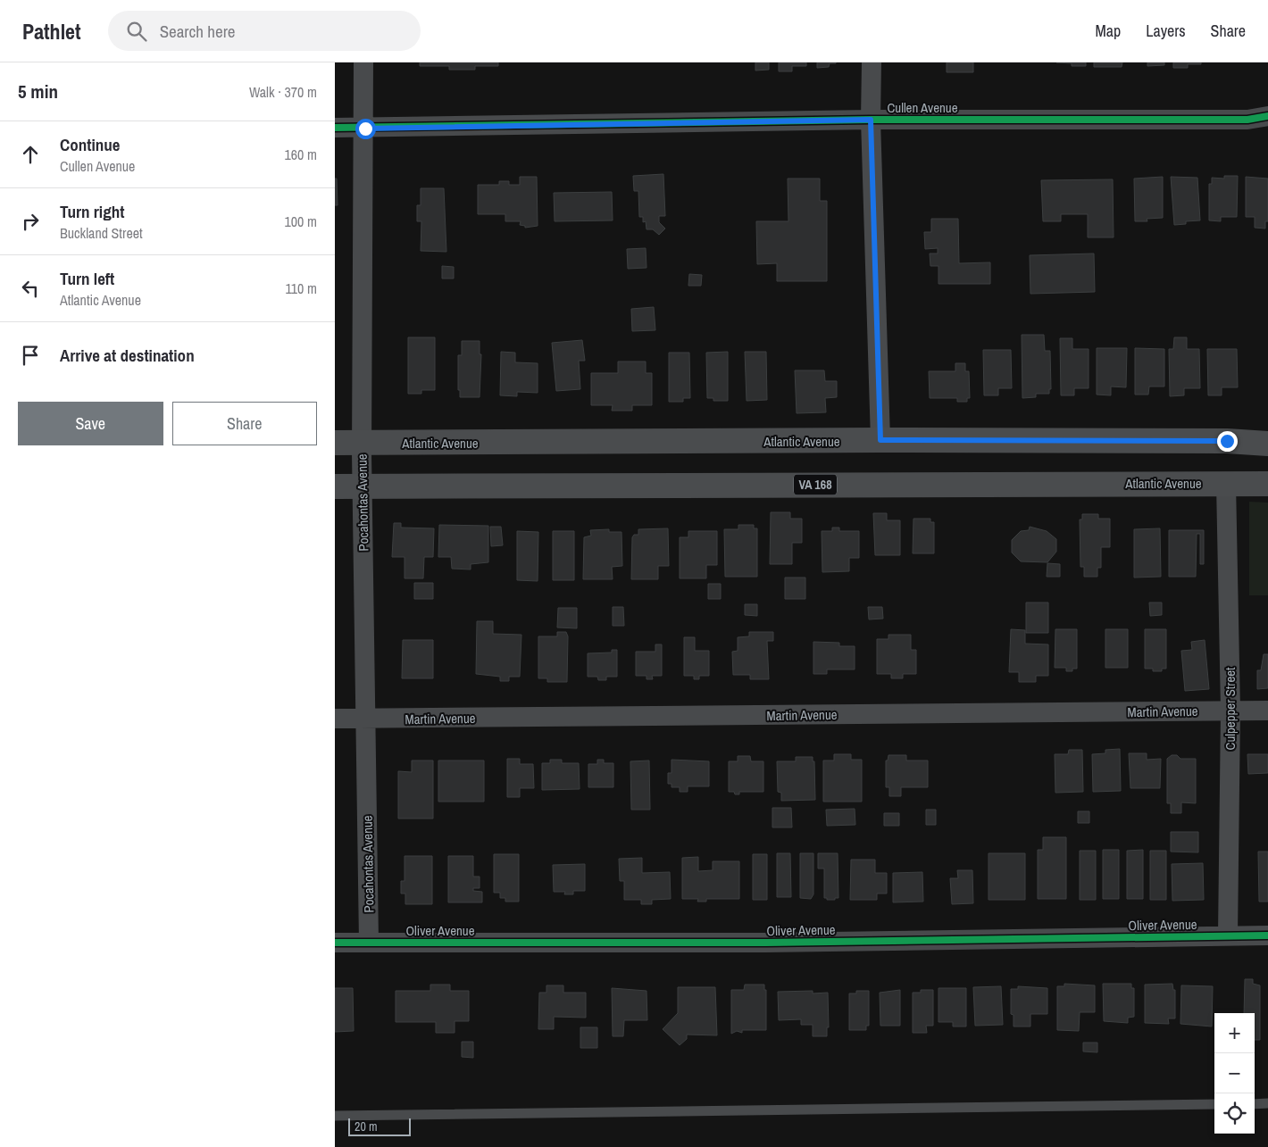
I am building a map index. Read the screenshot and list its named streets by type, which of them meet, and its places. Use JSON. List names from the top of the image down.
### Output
{
  "streets": {
    "main road": ["Atlantic Avenue", "VA 168"],
    "street": [
      "Cullen Avenue",
      "Pocahontas Avenue",
      "Culpepper Street",
      "Martin Avenue",
      "Oliver Avenue"
    ]
  },
  "crossings": [
    ["Cullen Avenue", "Pocahontas Avenue"],
    ["Atlantic Avenue", "Pocahontas Avenue"],
    ["Atlantic Avenue", "Culpepper Street"],
    ["Pocahontas Avenue", "Martin Avenue"],
    ["Pocahontas Avenue", "Oliver Avenue"],
    ["Culpepper Street", "Martin Avenue"],
    ["Culpepper Street", "Oliver Avenue"]
  ],
  "scale_bar": "20 m",
  "page": {
    "header": "Pathlet",
    "search": "Search here",
    "nav": ["Map", "Layers", "Share"],
    "heading": ["5 min", "Walk · 370 m"],
    "list": [
      ["Continue", "Cullen Avenue", "160 m"],
      ["Turn right", "Buckland Street", "100 m"],
      ["Turn left", "Atlantic Avenue", "110 m"],
      "Arrive at destination"
    ],
    "buttons": ["Save", "Share"],
    "map_buttons": ["+", "−"],
    "scale": "20 m"
  }
}
